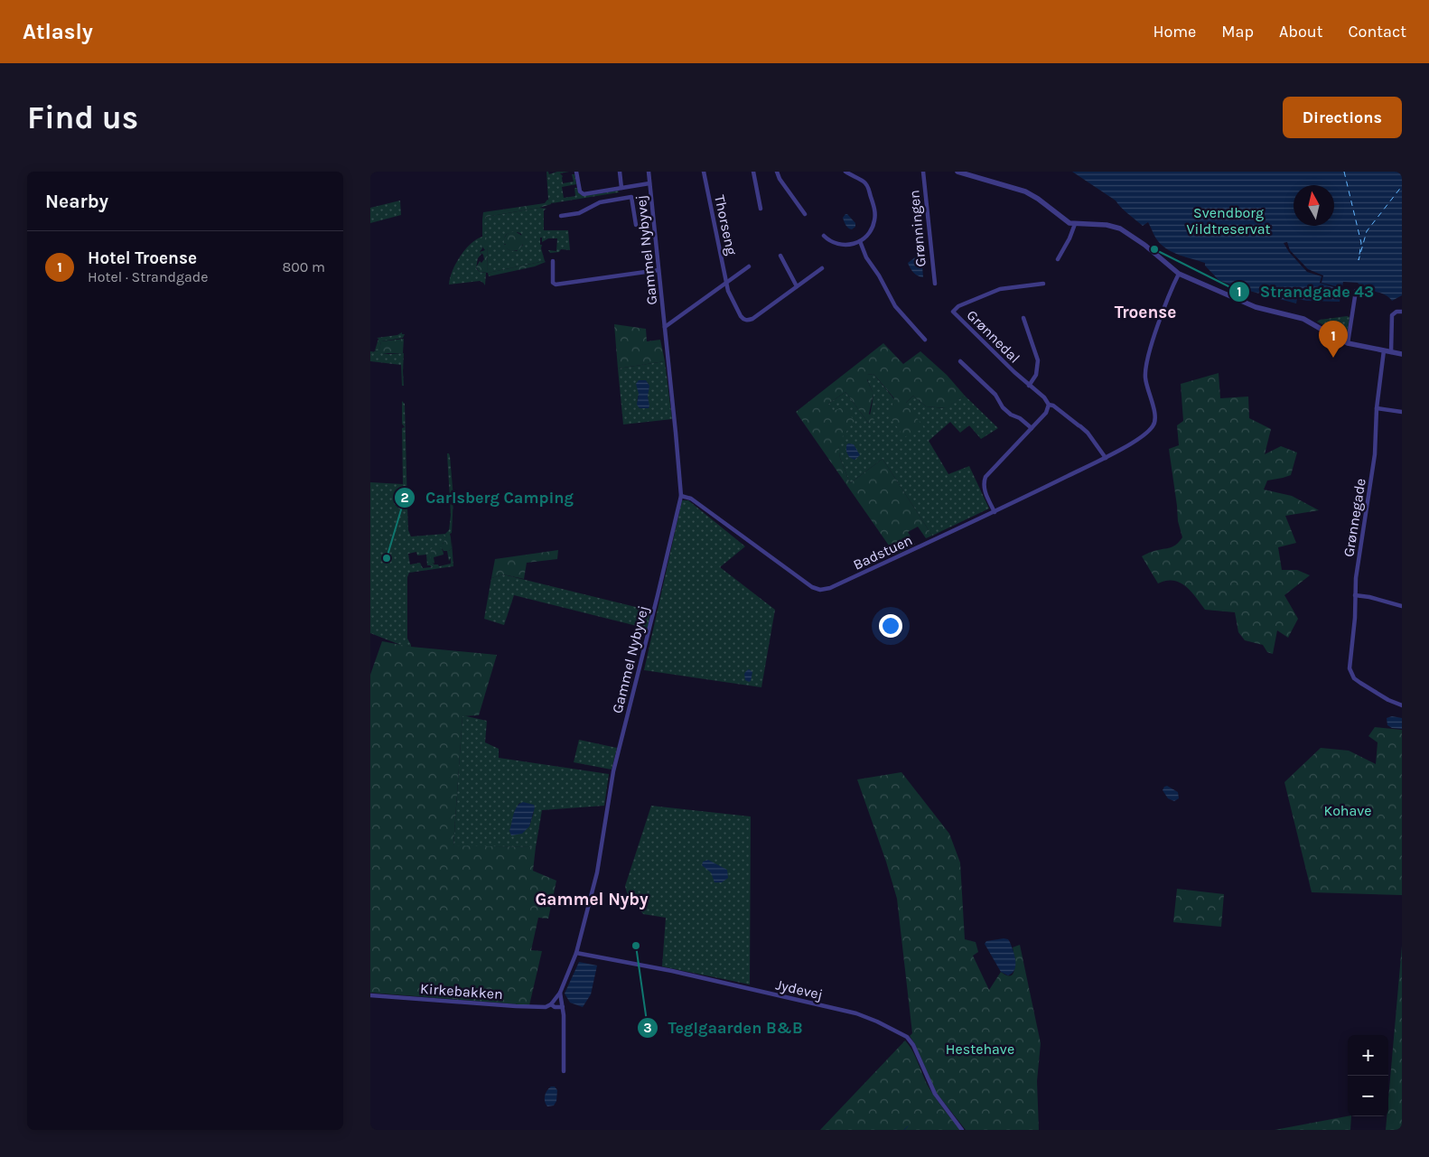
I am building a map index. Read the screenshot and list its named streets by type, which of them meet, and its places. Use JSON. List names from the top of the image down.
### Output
{
  "streets": {
    "street": [
      "Thorseng",
      "Grønningen",
      "Gammel Nybyvej",
      "Grønnedal",
      "Grønnegade",
      "Badstuen",
      "Jydevej",
      "Kirkebakken"
    ]
  },
  "crossings": [
    ["Thorseng", "Gammel Nybyvej"],
    ["Gammel Nybyvej", "Badstuen"],
    ["Gammel Nybyvej", "Jydevej"],
    ["Gammel Nybyvej", "Kirkebakken"],
    ["Grønnedal", "Badstuen"]
  ],
  "districts": ["Troense", "Gammel Nyby"],
  "parks": ["Svendborg Vildtreservat", "Kohave", "Hestehave"],
  "places": ["Strandgade 43", "Carlsberg Camping", "Teglgaarden B&B"],
  "north": "top",
  "page": {
    "header": "Atlasly",
    "nav": [
      "Home",
      "Map",
      "About",
      "Contact"
    ],
    "buttons": "Directions",
    "title": "Find us",
    "heading": "Nearby",
    "list": [
      {
        "mark": "1",
        "name": "Hotel Troense",
        "note": "Hotel · Strandgade",
        "value": "800 m"
      }
    ],
    "pins": "1",
    "map_buttons": ["+", "−"]
  }
}
